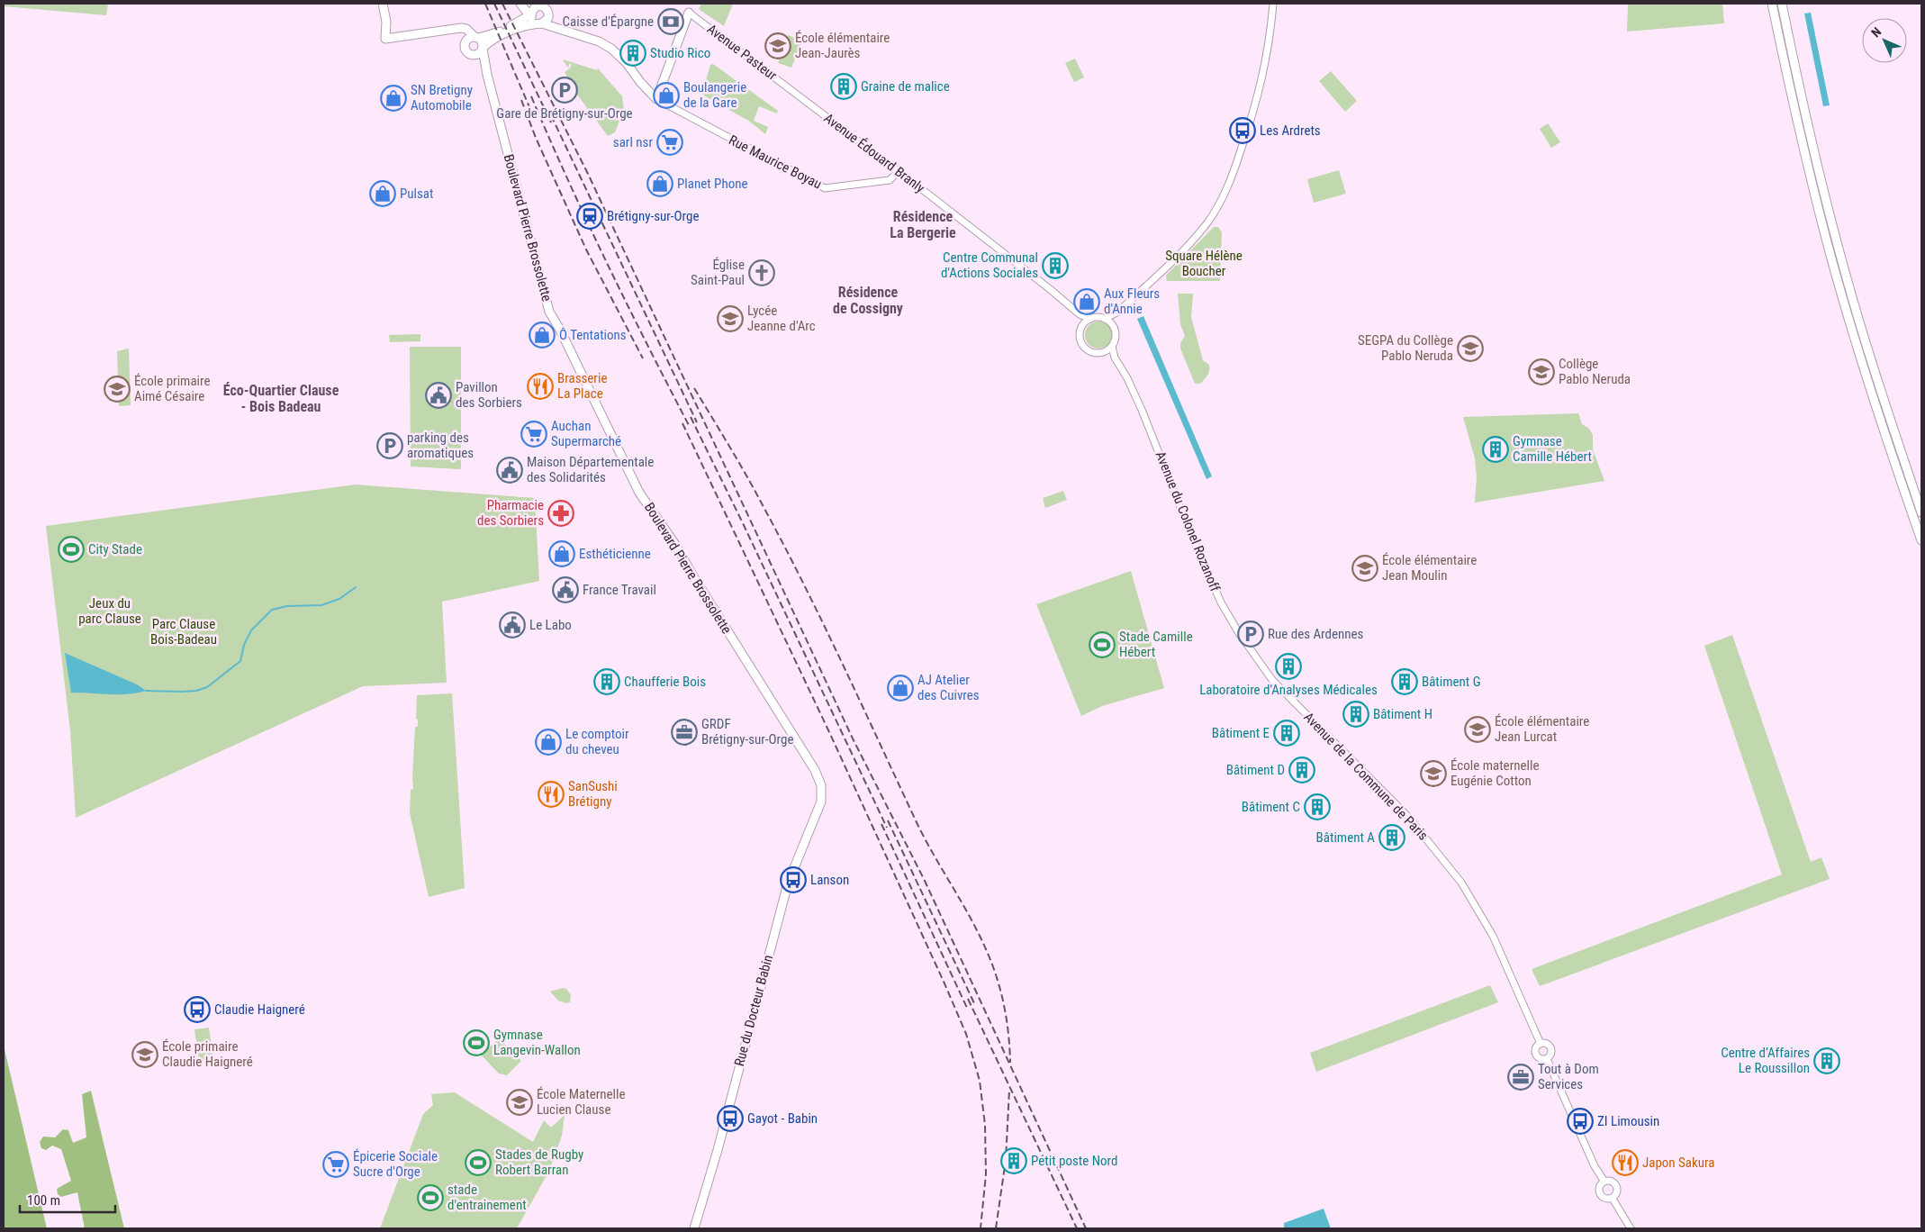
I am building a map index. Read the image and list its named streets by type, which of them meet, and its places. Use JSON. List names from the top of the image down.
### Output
{
  "streets": {
    "main road": ["Boulevard Pierre Brossolette", "Rue du Docteur Babin"],
    "street": [
      "Avenue Pasteur",
      "Avenue Édouard Branly",
      "Rue Maurice Boyau",
      "Avenue du Colonel Rozanoff",
      "Avenue de la Commune de Paris"
    ]
  },
  "crossings": [
    ["Avenue Pasteur", "Avenue Édouard Branly"],
    ["Avenue Édouard Branly", "Rue Maurice Boyau"],
    ["Avenue Édouard Branly", "Avenue du Colonel Rozanoff"],
    ["Boulevard Pierre Brossolette", "Rue du Docteur Babin"],
    ["Avenue du Colonel Rozanoff", "Avenue de la Commune de Paris"]
  ],
  "districts": ["Résidence La Bergerie", "Résidence de Cossigny", "Éco-Quartier Clause - Bois Badeau"],
  "parks": ["Square Hélène Boucher", "Jeux du parc Clause", "Parc Clause Bois-Badeau"],
  "places": {
    "bank": ["Caisse d'Épargne"],
    "school or university": [
      "École élémentaire Jean-Jaurès",
      "Lycée Jeanne d'Arc",
      "SEGPA du Collège Pablo Neruda",
      "Collège Pablo Neruda",
      "École primaire Aimé Césaire",
      "École élémentaire Jean Moulin",
      "École élémentaire Jean Lurcat",
      "École maternelle Eugénie Cotton",
      "École primaire Claudie Haigneré",
      "École Maternelle Lucien Clause"
    ],
    "building": [
      "Studio Rico",
      "Graine de malice",
      "Centre Communal d'Actions Sociales",
      "Gymnase Camille Hébert",
      "Laboratoire d'Analyses Médicales",
      "Chaufferie Bois",
      "Bâtiment G",
      "Bâtiment H",
      "Bâtiment E",
      "Bâtiment D",
      "Bâtiment C",
      "Bâtiment A",
      "Centre d’Affaires Le Roussillon",
      "Petit poste Nord"
    ],
    "parking": ["Gare de Brétigny-sur-Orge", "parking des aromatiques", "Rue des Ardennes"],
    "shop": [
      "Boulangerie de la Gare",
      "SN Bretigny Automobile",
      "Planet Phone",
      "Pulsat",
      "Aux Fleurs d'Annie",
      "Ô Tentations",
      "Esthéticienne",
      "AJ Atelier des Cuivres",
      "Le comptoir du cheveu"
    ],
    "bus stop": [
      "Les Ardrets",
      "Lanson",
      "Claudie Haigneré",
      "Gayot - Babin",
      "ZI Limousin"
    ],
    "supermarket": ["sarl nsr", "Auchan Supermarché", "Épicerie Sociale Sucre d'Orge"],
    "station": ["Brétigny-sur-Orge"],
    "church": ["Église Saint-Paul"],
    "restaurant": ["Brasserie La Place", "SanSushi Brétigny", "Japon Sakura"],
    "public building": [
      "Pavillon des Sorbiers",
      "Maison Départementale des Solidarités",
      "France Travail",
      "Le Labo"
    ],
    "pharmacy": ["Pharmacie des Sorbiers"],
    "sports": [
      "City Stade",
      "Stade Camille Hébert",
      "Gymnase Langevin-Wallon",
      "Stades de Rugby Robert Barran",
      "stade d'entrainement"
    ],
    "office": ["GRDF Brétigny-sur-Orge", "Tout à Dom Services"]
  },
  "scale_bar": "100 m",
  "north": "top left"
}
